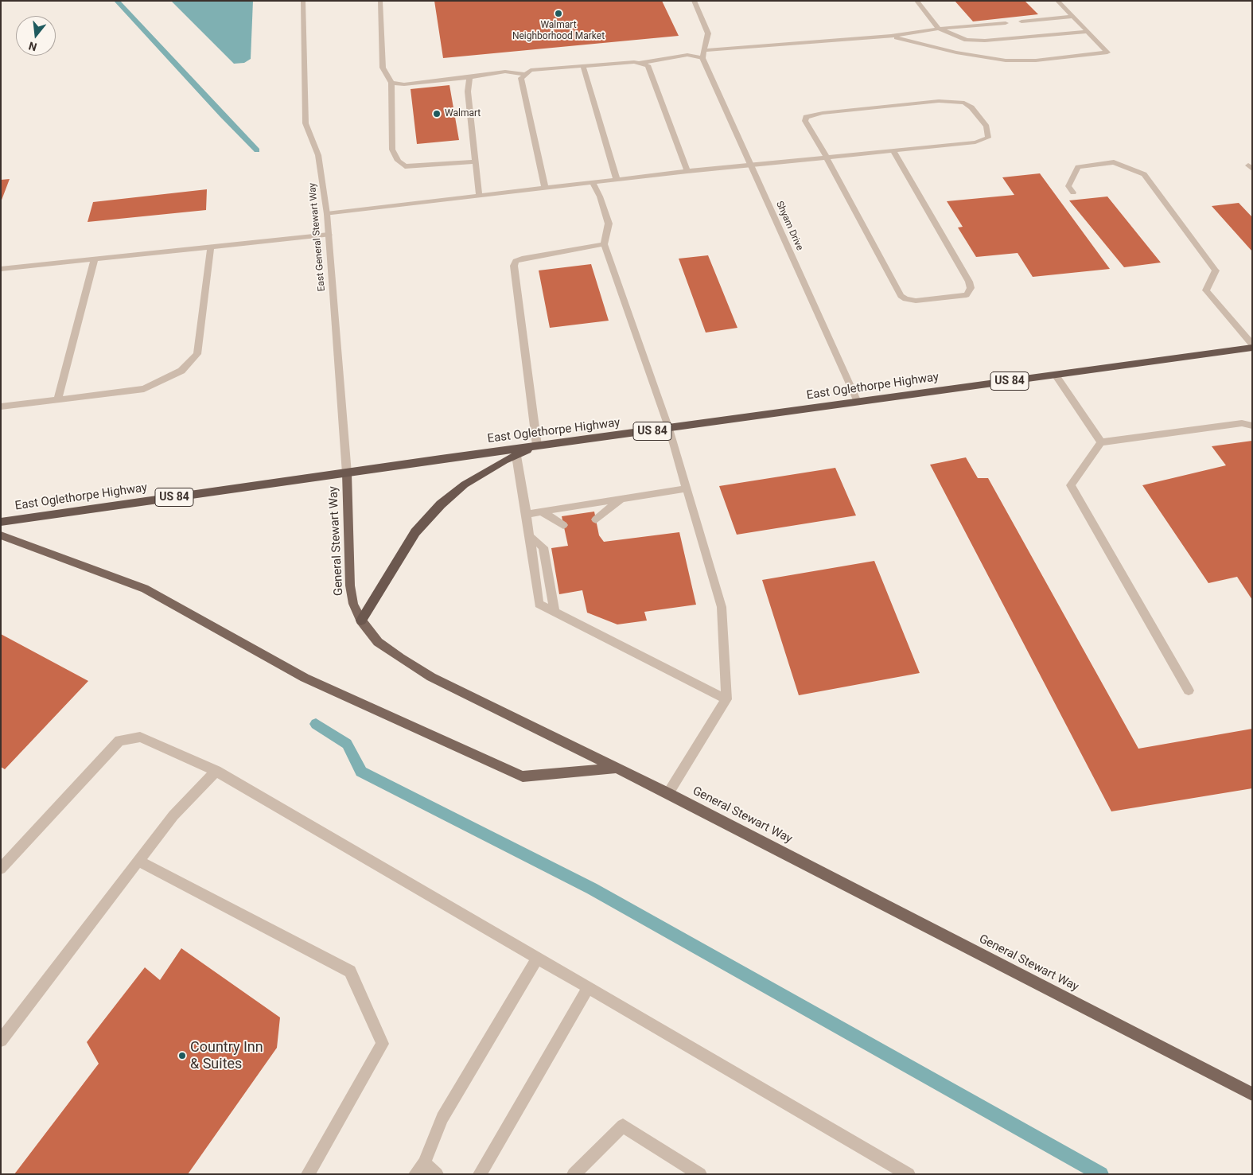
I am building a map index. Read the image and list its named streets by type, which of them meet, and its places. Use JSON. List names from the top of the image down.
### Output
{
  "streets": {
    "highway": ["US 84", "East Oglethorpe Highway"],
    "main road": ["General Stewart Way"],
    "street": ["Shyam Drive", "East General Stewart Way"]
  },
  "crossings": [
    ["Shyam Drive", "East Oglethorpe Highway"],
    ["East General Stewart Way", "East Oglethorpe Highway"],
    ["East General Stewart Way", "General Stewart Way"],
    ["East Oglethorpe Highway", "General Stewart Way"]
  ],
  "places": ["Walmart Neighborhood Market", "Walmart", "Country Inn & Suites"],
  "north": "bottom"
}
